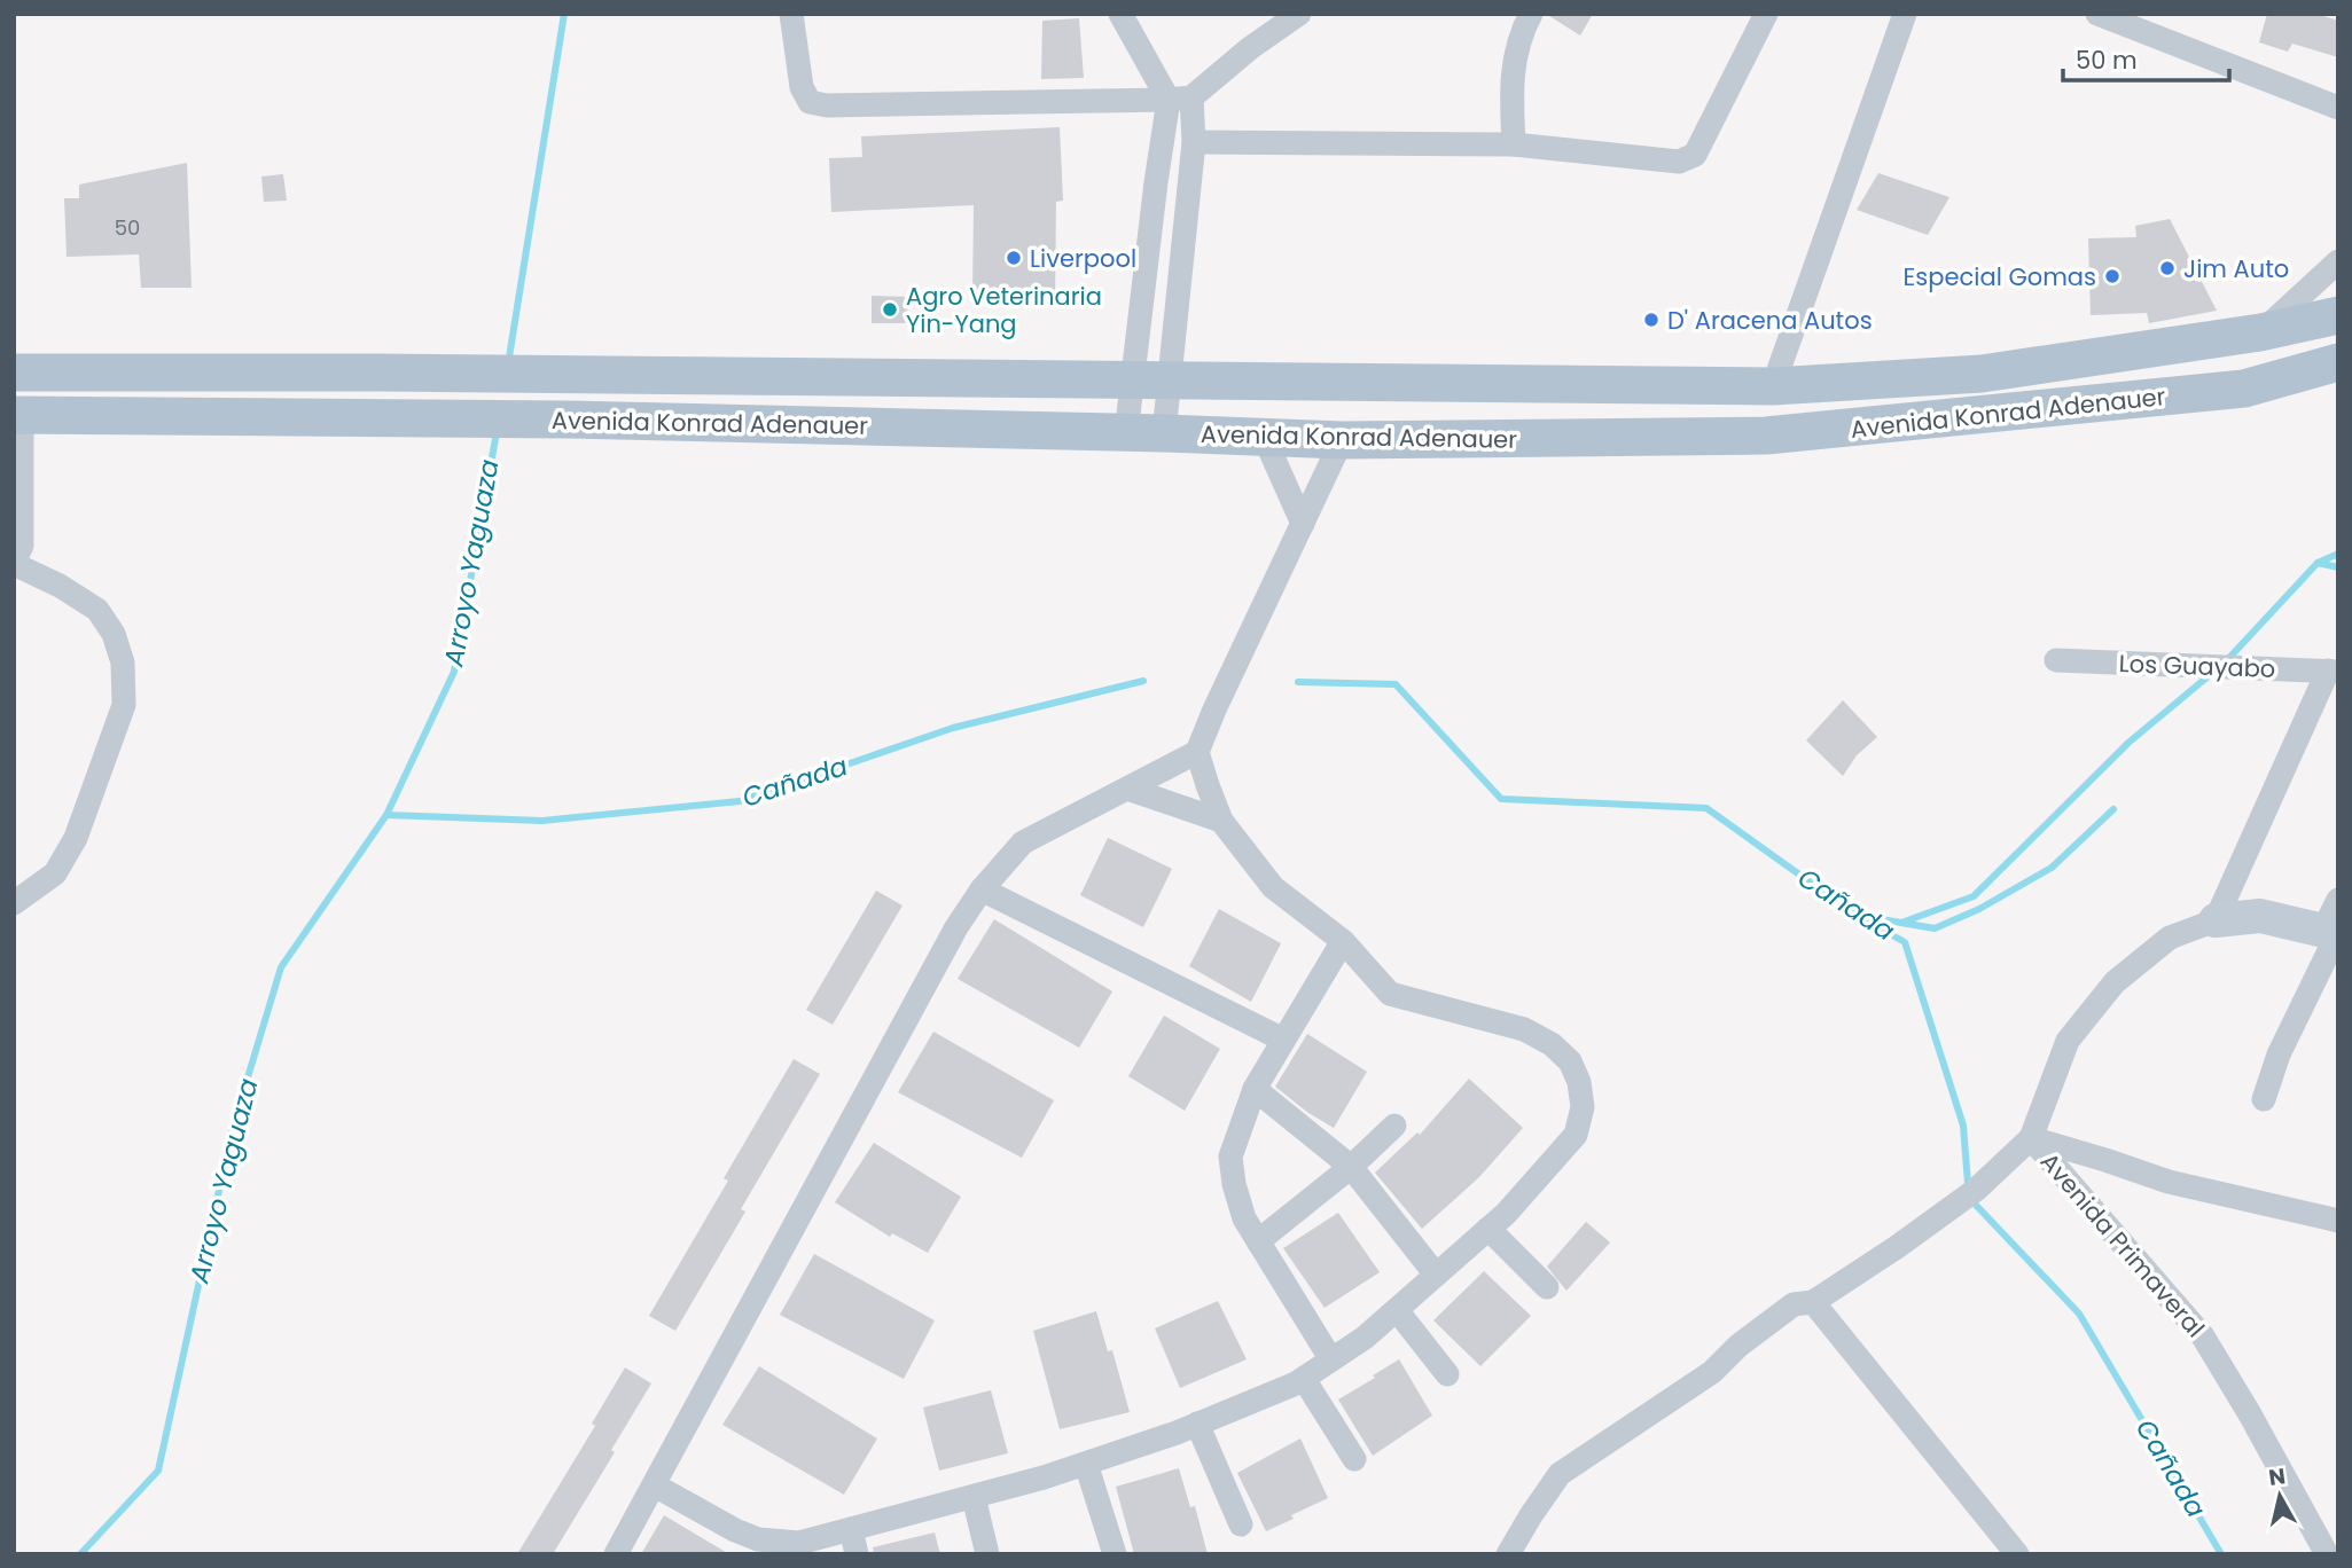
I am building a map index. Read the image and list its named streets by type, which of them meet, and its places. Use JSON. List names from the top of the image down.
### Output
{
  "streets": {
    "main road": ["Avenida Konrad Adenauer"],
    "street": ["Los Guayabo", "Avenida Primaveral"]
  },
  "water": ["Arroyo Yaguaza", "Cañada"],
  "places": [
    "Liverpool",
    "Jim Auto",
    "Especial Gomas",
    "Agro Veterinaria Yin-Yang",
    "D' Aracena Autos"
  ],
  "house_numbers": ["50"],
  "scale_bar": "50 m",
  "north": "top"
}
